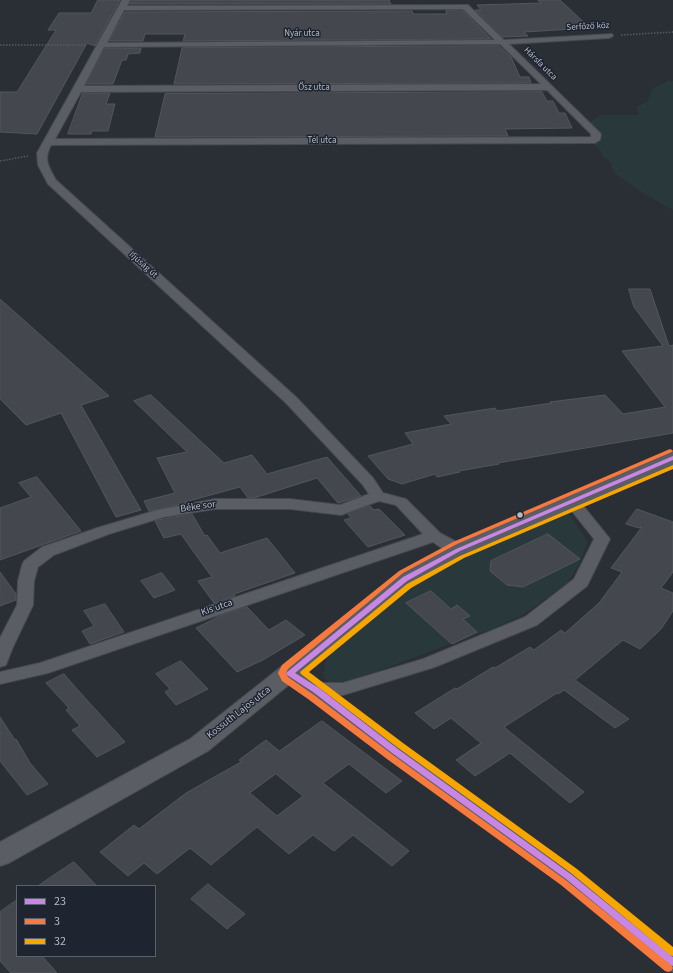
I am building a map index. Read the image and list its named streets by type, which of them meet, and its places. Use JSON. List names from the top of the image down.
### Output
{
  "streets": {
    "street": [
      "Serfőző köz",
      "Nyár utca",
      "Hársfa utca",
      "Ősz utca",
      "Tél utca",
      "Ifjúság út",
      "Béke sor",
      "Kis utca",
      "Kossuth Lajos utca"
    ]
  },
  "crossings": [
    ["Serfőző köz", "Nyár utca"],
    ["Serfőző köz", "Hársfa utca"],
    ["Nyár utca", "Hársfa utca"],
    ["Hársfa utca", "Ősz utca"],
    ["Hársfa utca", "Tél utca"],
    ["Ifjúság út", "Béke sor"]
  ],
  "lines": ["transit line 3", "transit line 23", "transit line 32"],
  "legend": ["23", "3", "32"]
}
